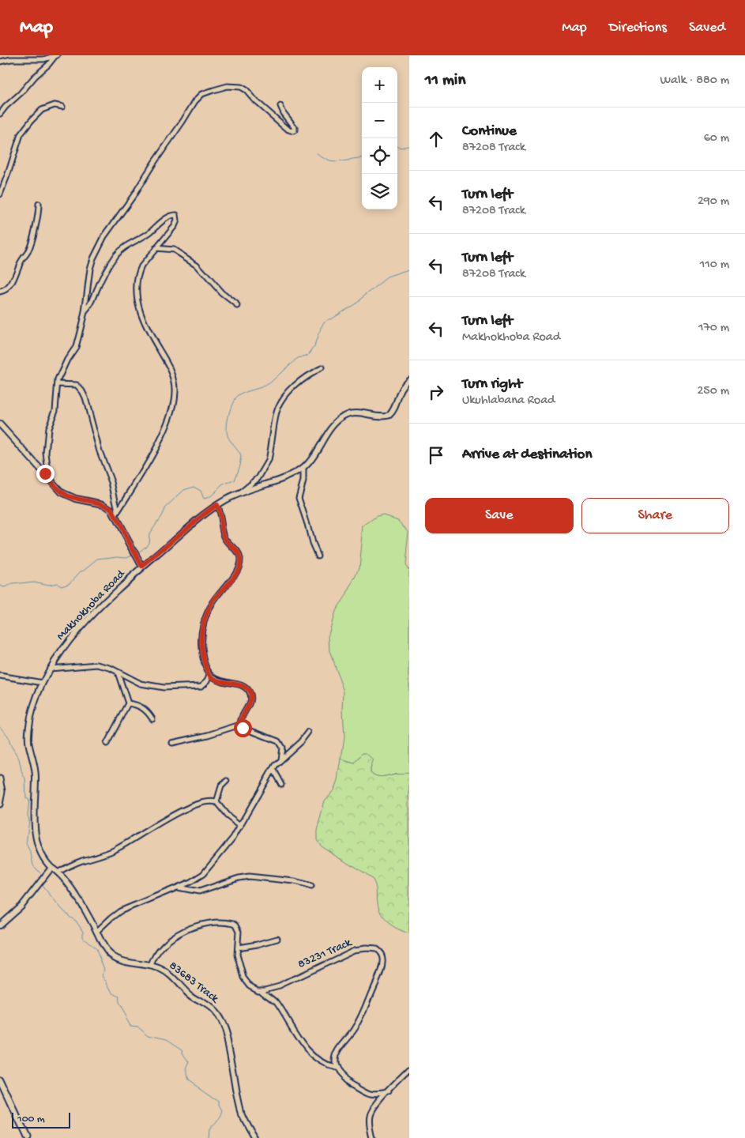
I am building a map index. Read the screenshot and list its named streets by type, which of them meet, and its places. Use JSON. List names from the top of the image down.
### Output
{
  "streets": {
    "street": ["Makhokhoba Road", "83231 Track", "83683 Track"]
  },
  "crossings": [
    ["Makhokhoba Road", "83683 Track"]
  ],
  "scale_bar": "100 m",
  "page": {
    "header": "Map",
    "nav": ["Map", "Directions", "Saved"],
    "heading": ["11 min", "Walk · 880 m"],
    "map_buttons": ["+", "−"],
    "list": [
      ["Continue", "87208 Track", "60 m"],
      ["Turn left", "87208 Track", "290 m"],
      ["Turn left", "87208 Track", "110 m"],
      ["Turn left", "Makhokhoba Road", "170 m"],
      ["Turn right", "Ukuhlabana Road", "250 m"],
      "Arrive at destination"
    ],
    "buttons": ["Save", "Share"],
    "scale": "100 m"
  }
}
